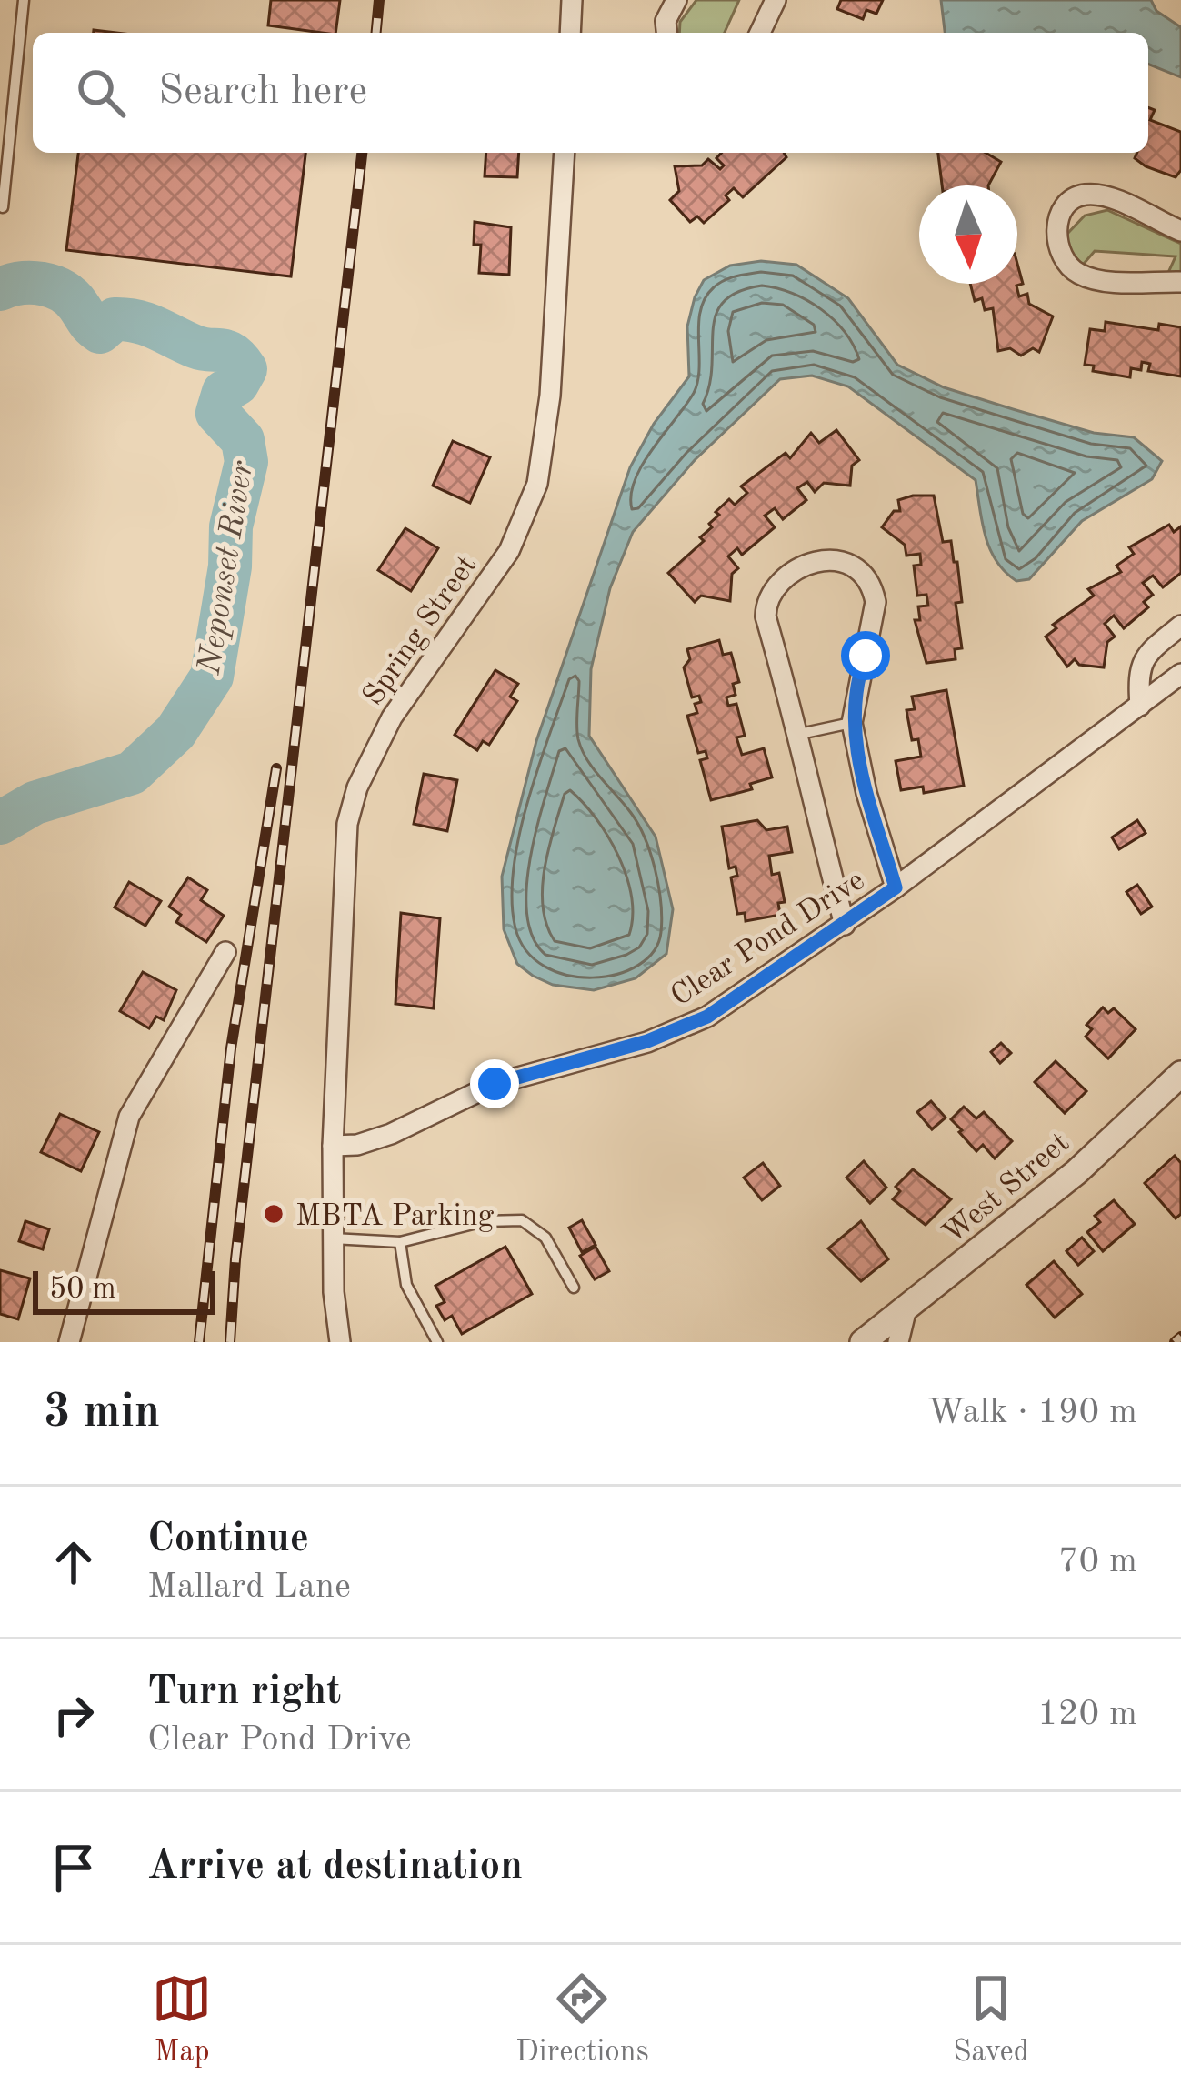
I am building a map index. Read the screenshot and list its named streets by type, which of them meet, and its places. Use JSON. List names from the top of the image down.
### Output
{
  "streets": {
    "street": ["Spring Street", "Clear Pond Drive", "West Street"]
  },
  "crossings": [
    ["Spring Street", "Clear Pond Drive"]
  ],
  "water": ["Neponset River"],
  "places": ["MBTA Parking"],
  "scale_bar": "50 m",
  "north": "bottom",
  "page": {
    "search": "Search here",
    "scale": "50 m",
    "heading": ["3 min", "Walk · 190 m"],
    "list": [
      ["Continue", "Mallard Lane", "70 m"],
      ["Turn right", "Clear Pond Drive", "120 m"],
      "Arrive at destination"
    ],
    "nav": ["Map", "Directions", "Saved"]
  }
}
